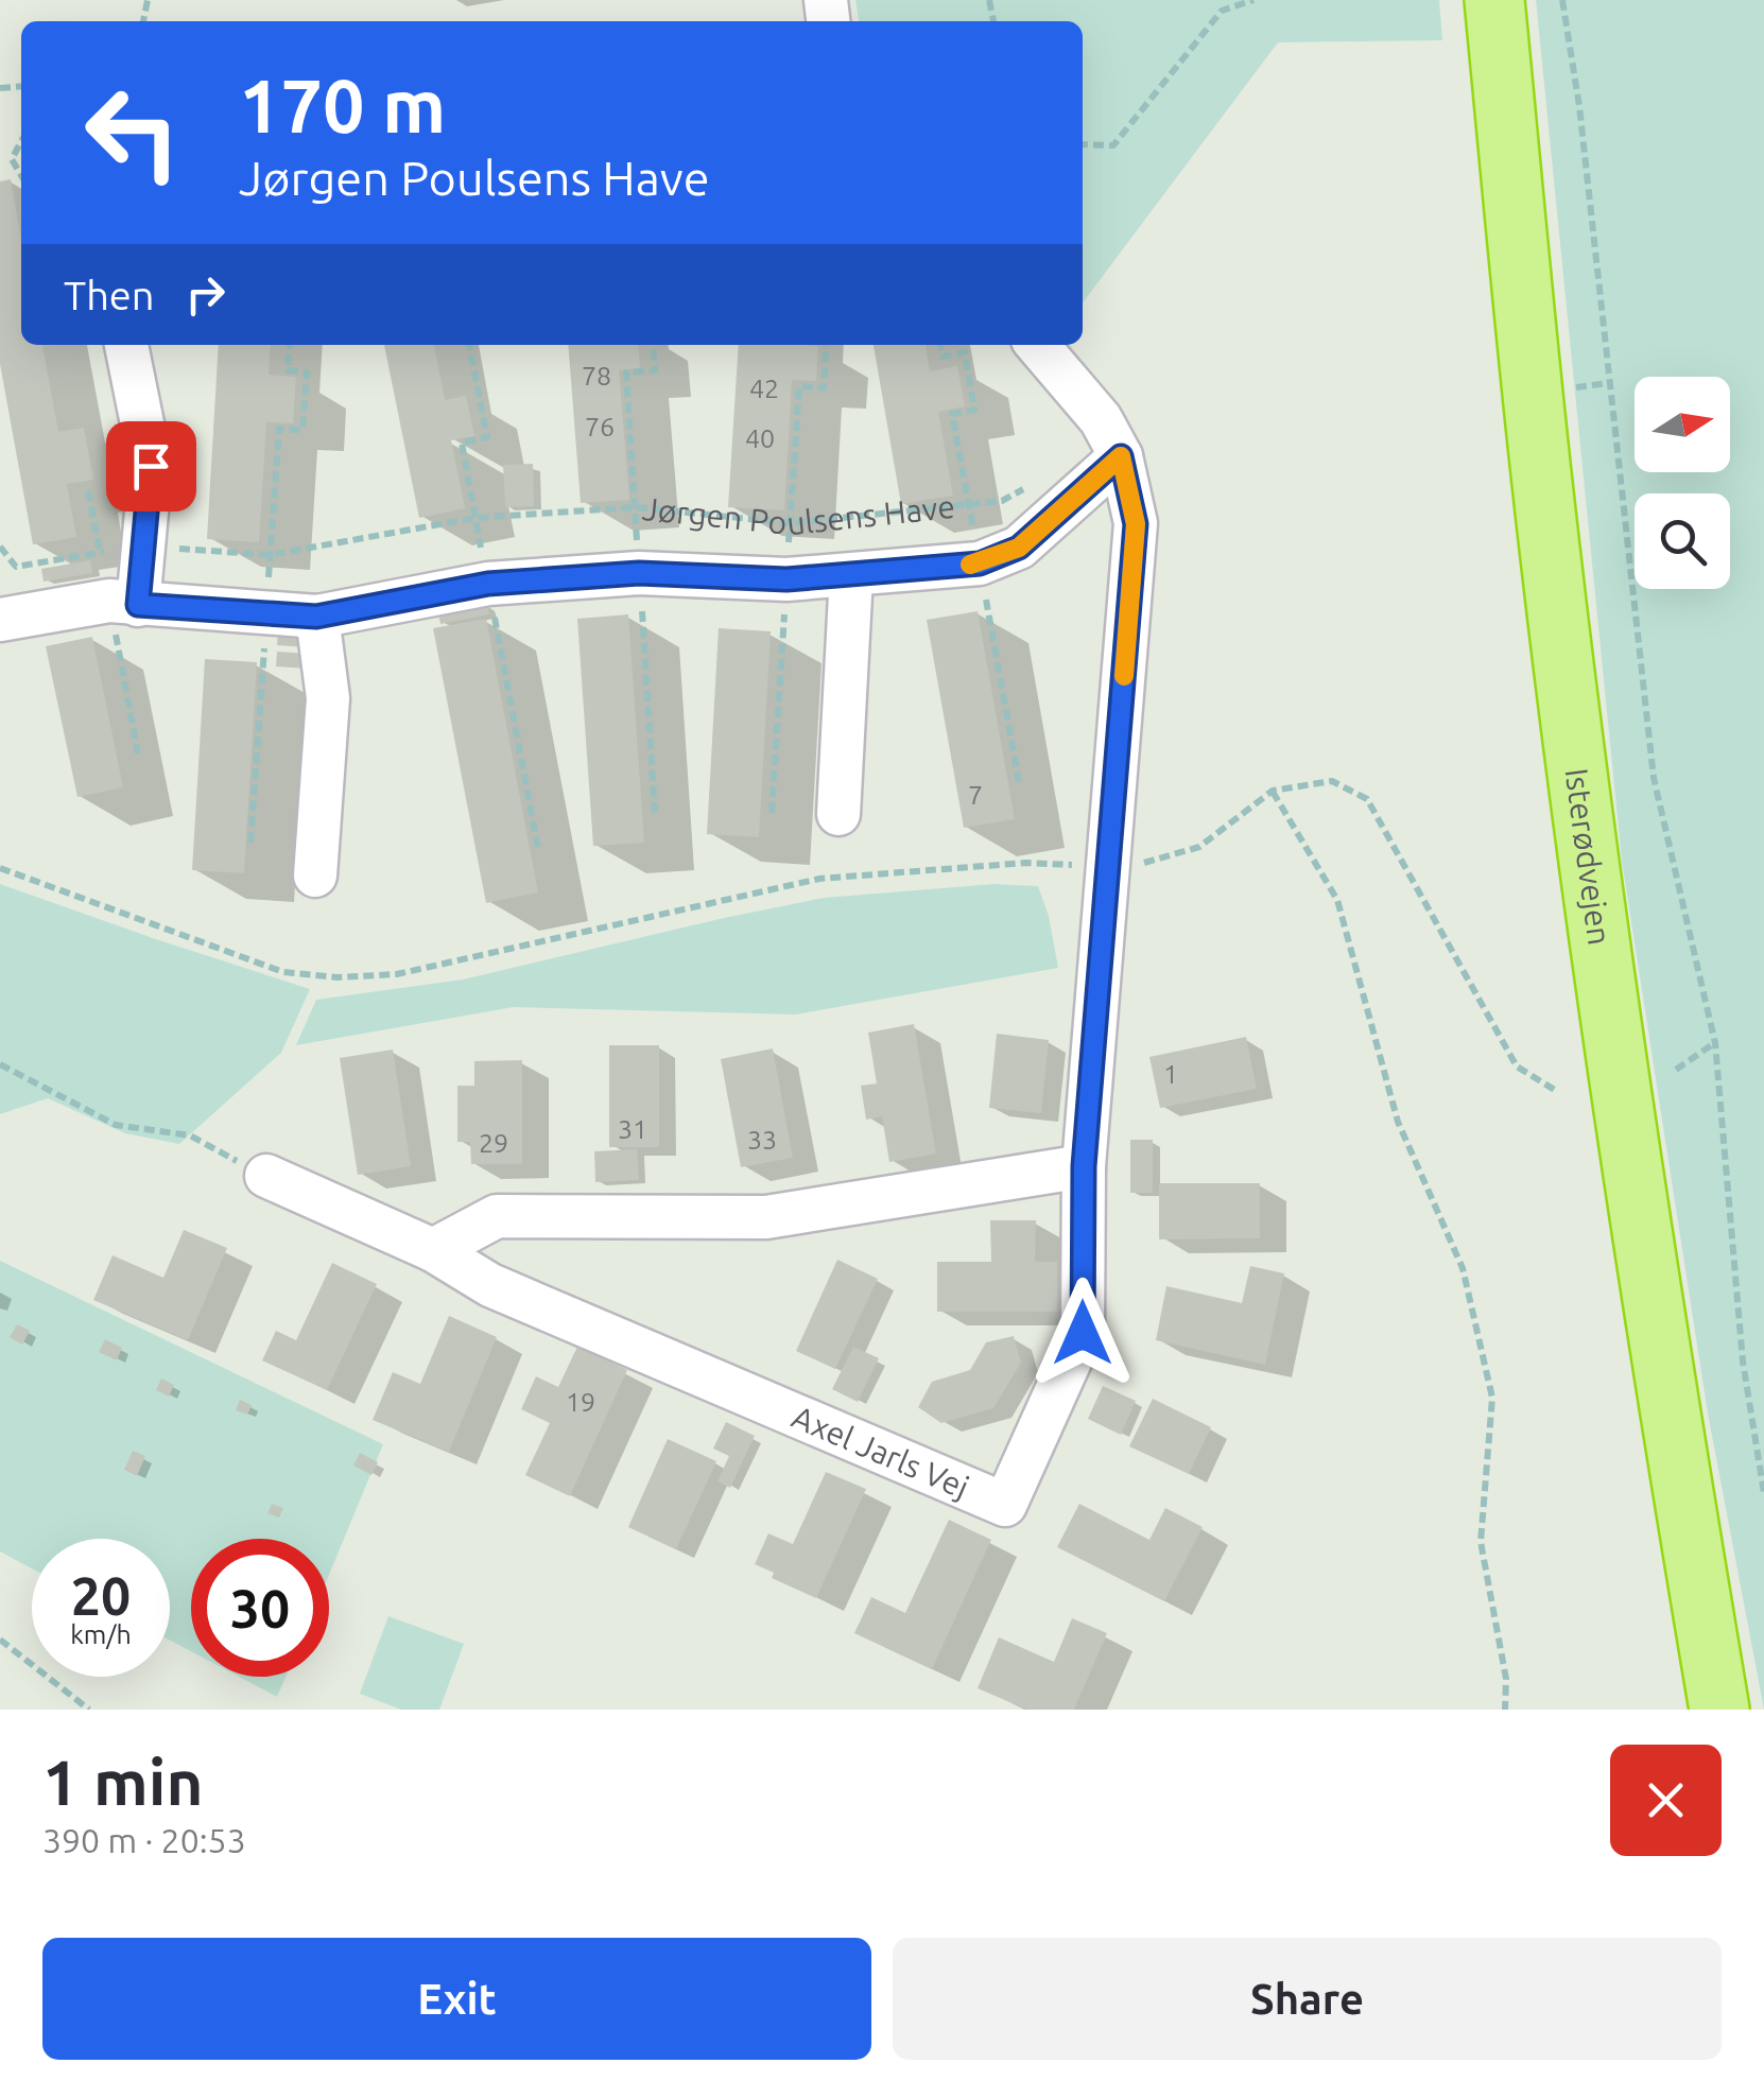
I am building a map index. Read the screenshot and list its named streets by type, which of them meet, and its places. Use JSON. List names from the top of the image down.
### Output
{
  "streets": {
    "highway": ["Isterødvejen"],
    "street": ["Jørgen Poulsens Have", "Axel Jarls Vej"]
  },
  "crossings": [
    ["Jørgen Poulsens Have", "Axel Jarls Vej"]
  ],
  "house_numbers": [
    "78",
    "42",
    "76",
    "40",
    "7",
    "1",
    "31",
    "33",
    "29",
    "19"
  ],
  "north": "right",
  "page": {
    "turn": ["170 m", "Jørgen Poulsens Have"],
    "then": "Then",
    "speed": "20 km/h",
    "limit": "30",
    "heading": ["1 min", "390 m · 20:53"],
    "buttons": ["Exit", "Share"]
  }
}
